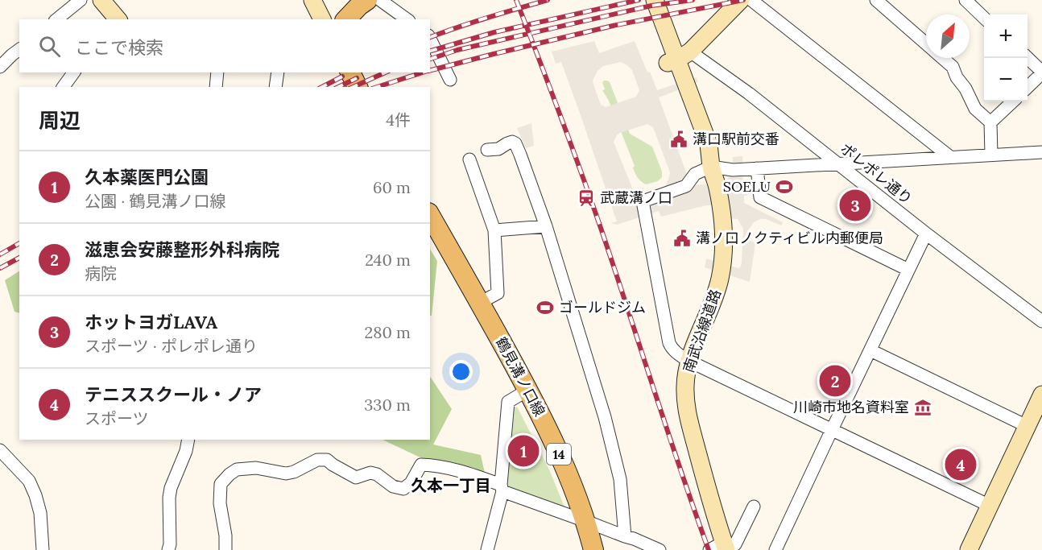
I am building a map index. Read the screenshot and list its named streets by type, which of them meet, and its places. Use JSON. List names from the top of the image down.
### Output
{
  "streets": {
    "main road": ["鶴見溝ノ口線", "14"],
    "street": ["ポレポレ通り", "南武沿線道路"]
  },
  "crossings": [
    ["ポレポレ通り", "南武沿線道路"]
  ],
  "districts": ["久本一丁目"],
  "places": {
    "public building": ["溝口駅前交番", "溝ノ口ノクティビル内郵便局"],
    "sports": ["SOELU", "ゴールドジム"],
    "station": ["武蔵溝ノ口"],
    "museum": ["川崎市地名資料室"]
  },
  "north": "top right",
  "page": {
    "map_buttons": ["+", "−"],
    "search": "ここで検索",
    "heading": ["周辺", "4件"],
    "list": [
      {
        "mark": "1",
        "name": "久本薬医門公園",
        "note": "公園 · 鶴見溝ノ口線",
        "value": "60 m"
      },
      {
        "mark": "2",
        "name": "滋恵会安藤整形外科病院",
        "note": "病院",
        "value": "240 m"
      },
      {
        "mark": "3",
        "name": "ホットヨガLAVA",
        "note": "スポーツ · ポレポレ通り",
        "value": "280 m"
      },
      {
        "mark": "4",
        "name": "テニススクール・ノア",
        "note": "スポーツ",
        "value": "330 m"
      }
    ],
    "pins": [
      "3",
      "2",
      "1",
      "4"
    ]
  }
}
